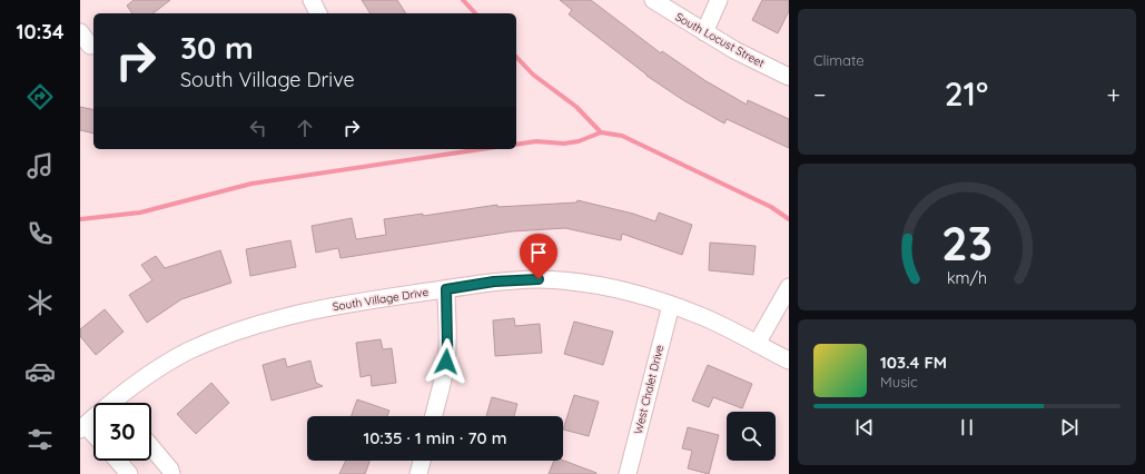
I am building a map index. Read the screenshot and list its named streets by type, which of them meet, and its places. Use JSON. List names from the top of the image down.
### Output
{
  "streets": {
    "street": ["South Locust Street", "South Village Drive", "West Chalet Drive"]
  },
  "crossings": [
    ["South Village Drive", "West Chalet Drive"]
  ],
  "page": {
    "tabs": "10:34",
    "tile": "Climate",
    "turn": ["30 m", "South Village Drive"],
    "heat": ["−", "21°", "+"],
    "song": ["103.4 FM", "Music"],
    "limit": "30",
    "trip": "10:35 · 1 min · 70 m",
    "gauge": ["23", "km/h"]
  }
}
